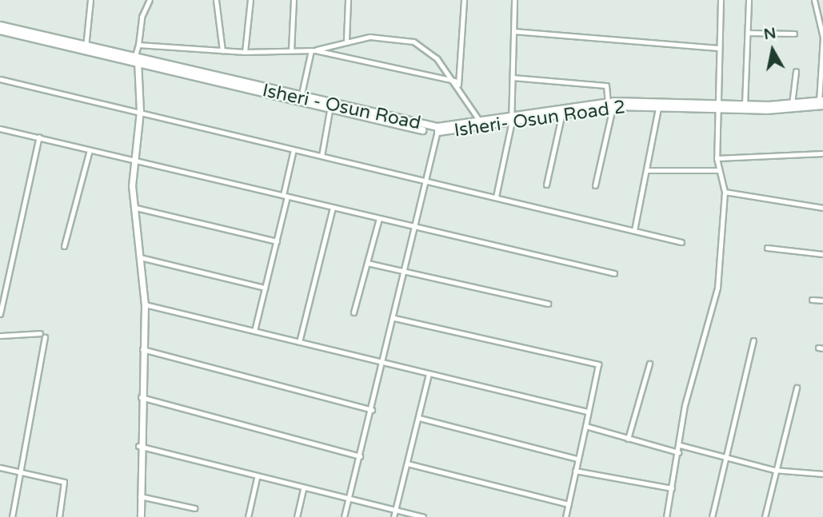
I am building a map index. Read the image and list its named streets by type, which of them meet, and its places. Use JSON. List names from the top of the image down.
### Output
{
  "streets": {
    "main road": ["Isheri - Osun Road", "Isheri- Osun Road 2"]
  },
  "crossings": [
    ["Isheri - Osun Road", "Isheri- Osun Road 2"]
  ],
  "north": "top"
}
